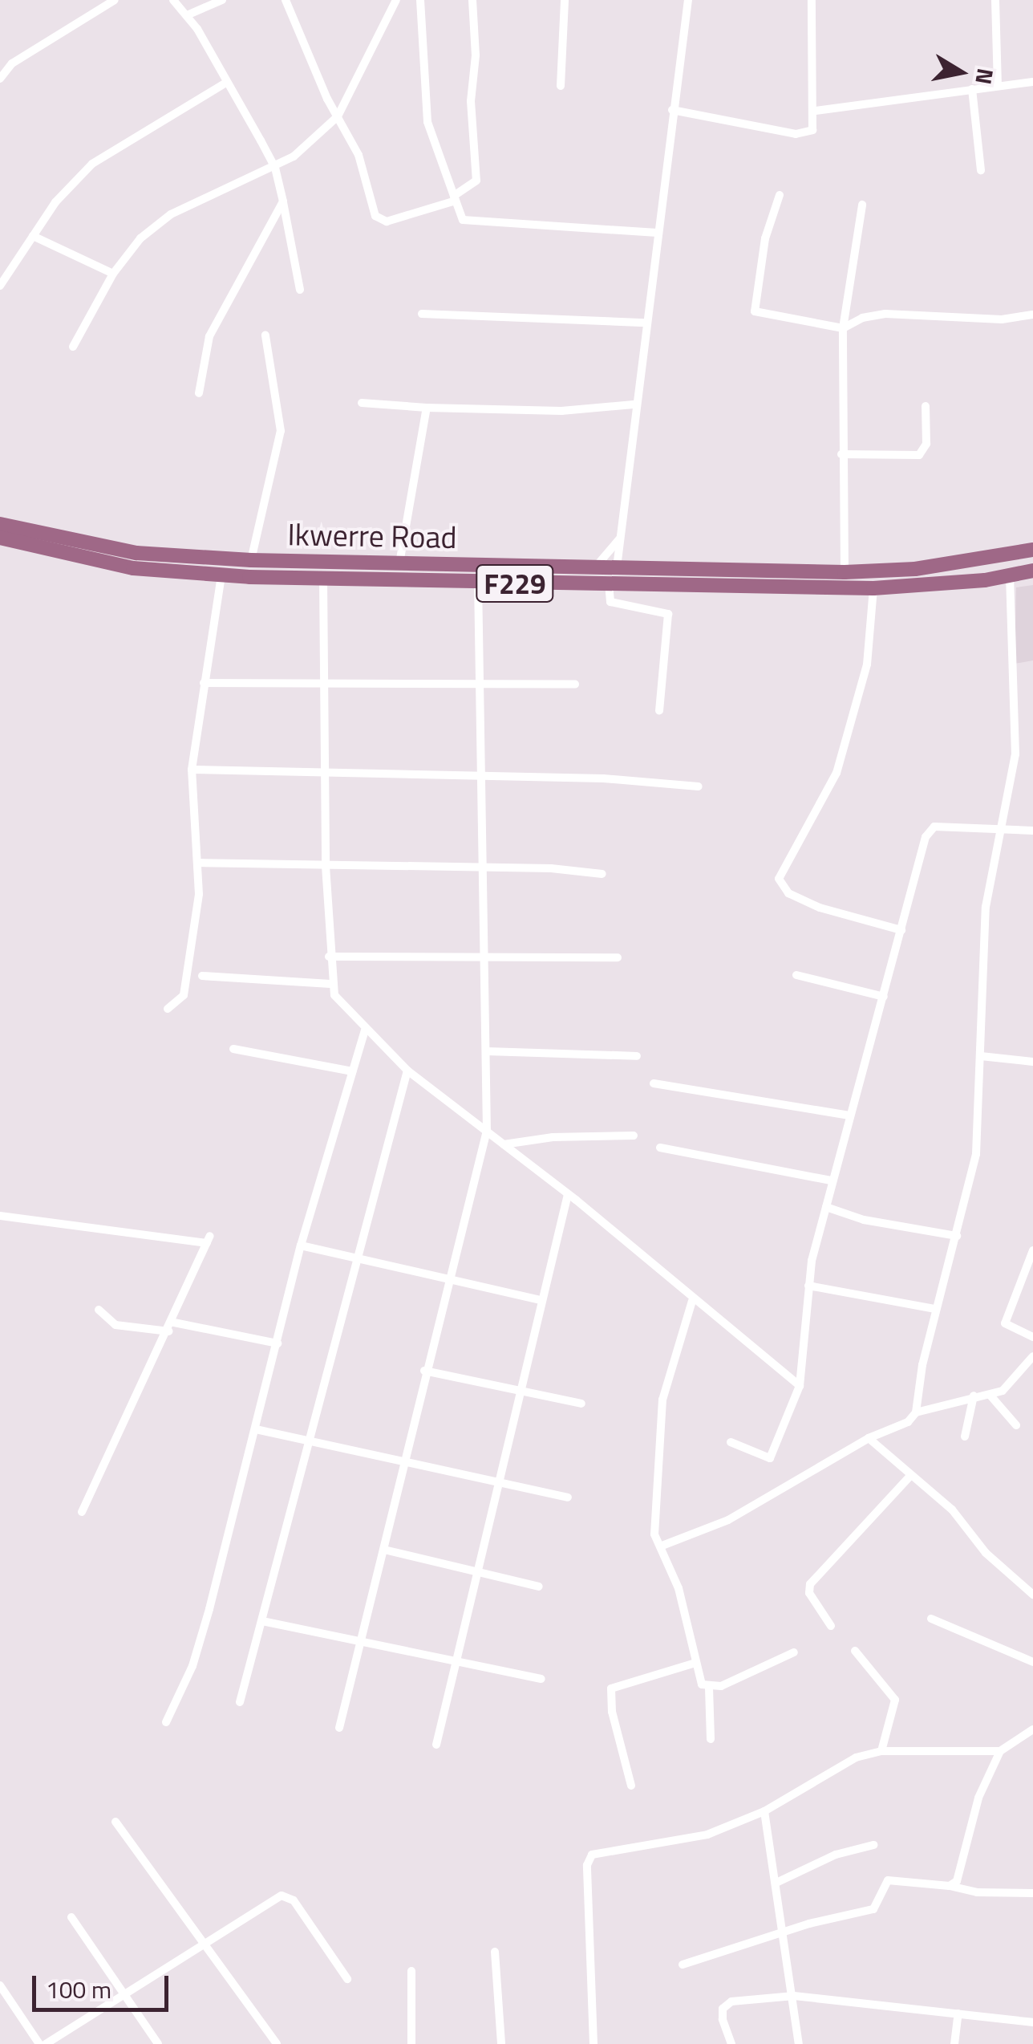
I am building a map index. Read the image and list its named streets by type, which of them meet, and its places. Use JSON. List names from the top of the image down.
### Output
{
  "streets": {
    "main road": ["Ikwerre Road", "F229"]
  },
  "scale_bar": "100 m",
  "north": "right"
}
